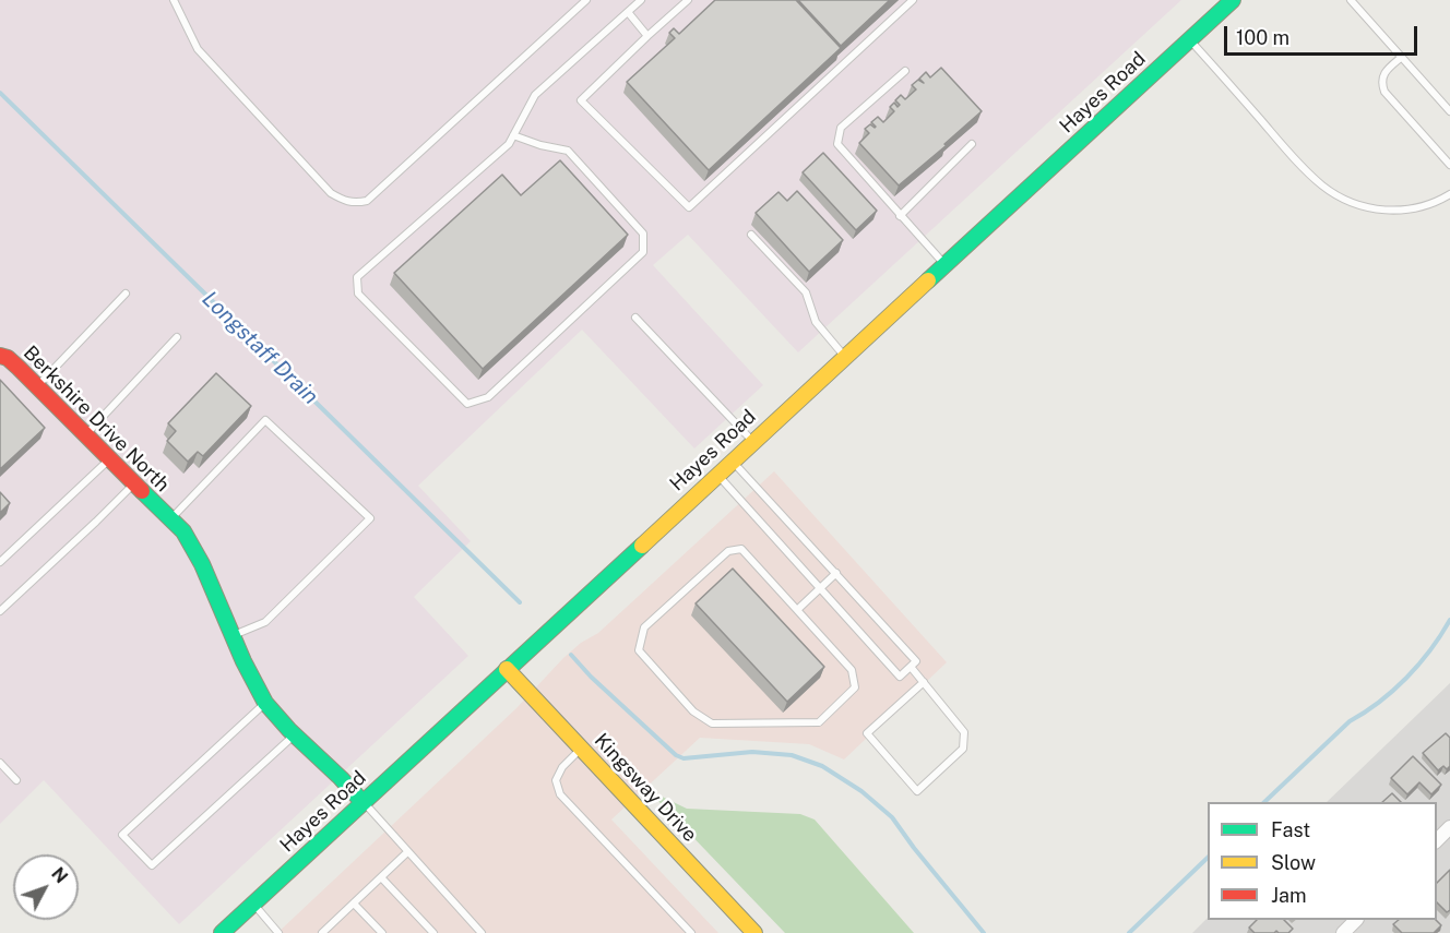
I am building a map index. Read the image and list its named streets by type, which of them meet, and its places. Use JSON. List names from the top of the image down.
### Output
{
  "streets": {
    "main road": ["Hayes Road", "Berkshire Drive North", "Kingsway Drive"]
  },
  "crossings": [
    ["Hayes Road", "Berkshire Drive North"],
    ["Hayes Road", "Kingsway Drive"]
  ],
  "water": ["Longstaff Drain"],
  "legend": ["Fast", "Slow", "Jam"],
  "scale_bar": "100 m",
  "north": "top right"
}
